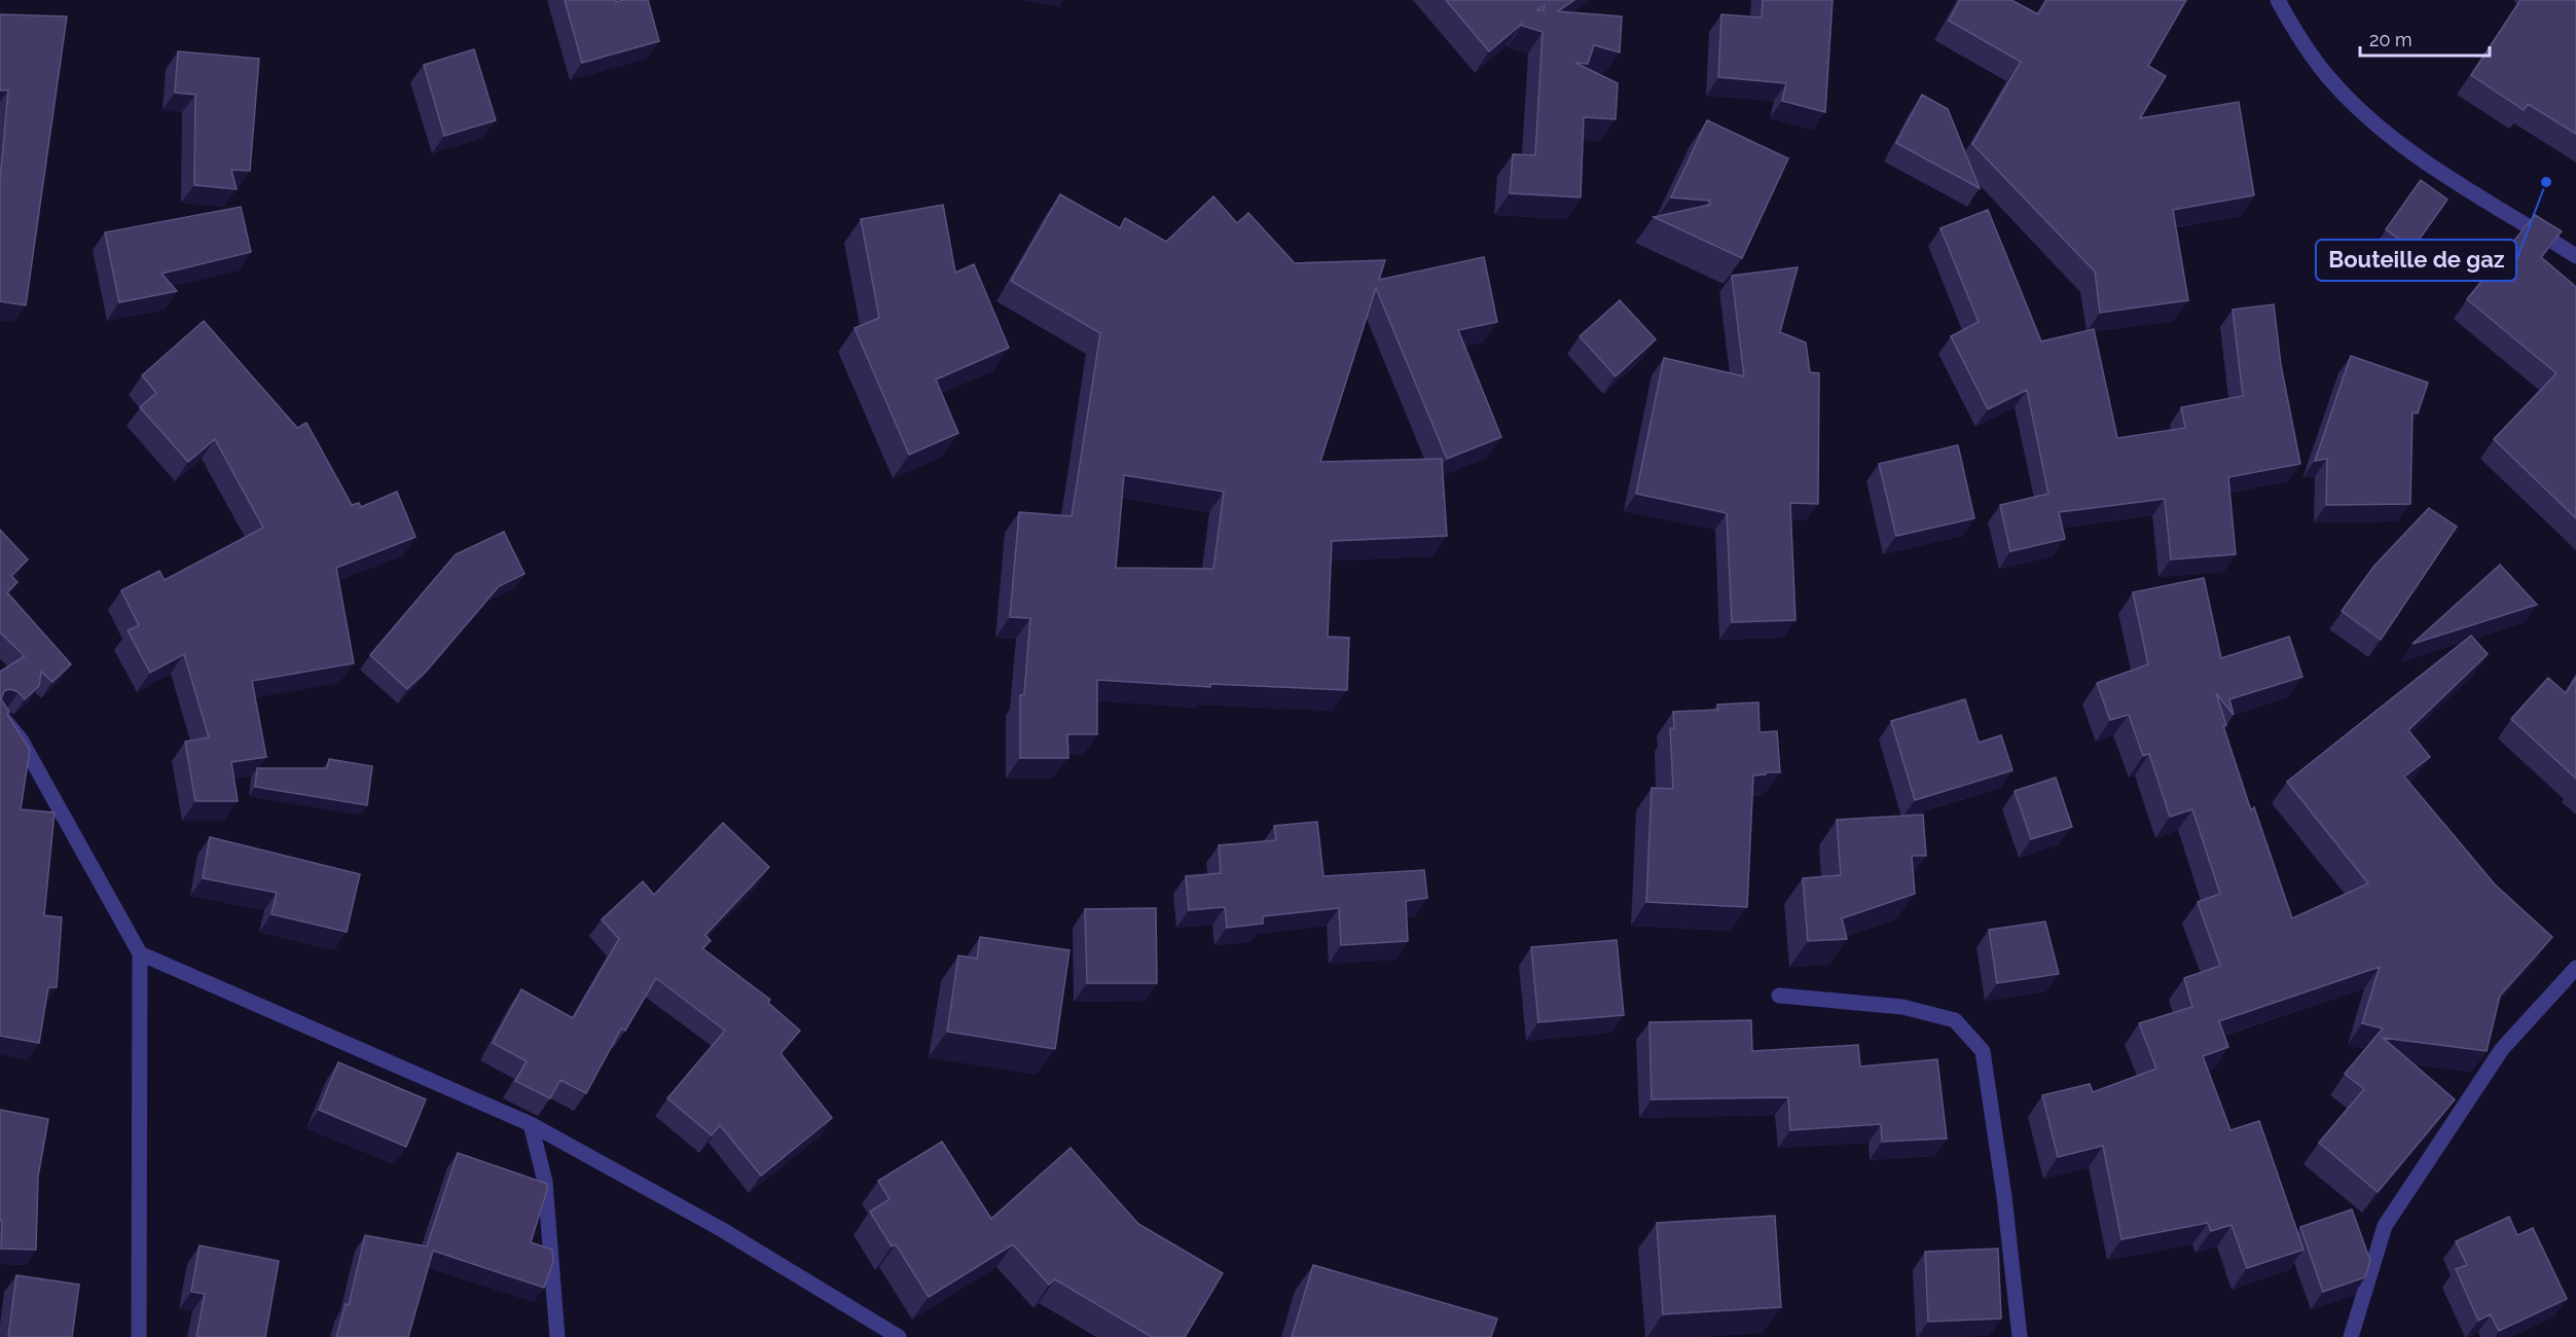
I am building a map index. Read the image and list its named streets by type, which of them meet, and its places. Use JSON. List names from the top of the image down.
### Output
{
  "places": ["Bouteille de gaz"],
  "scale_bar": "20 m"
}
